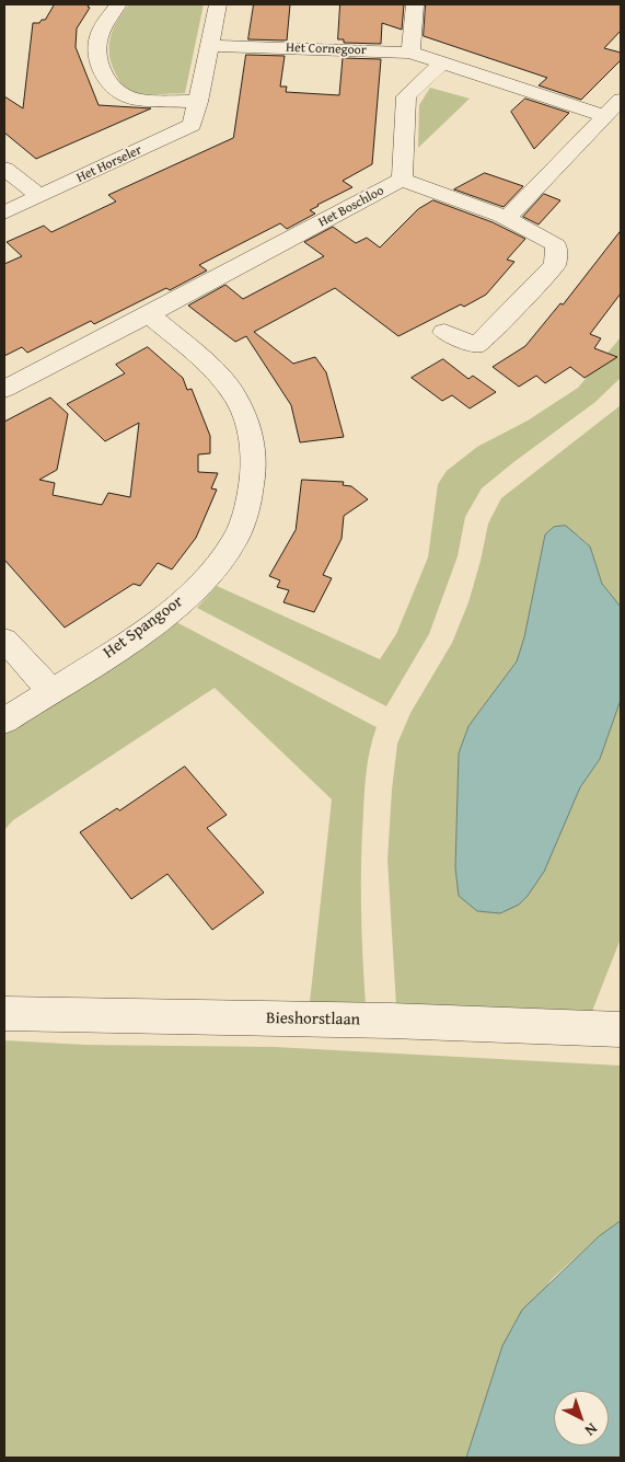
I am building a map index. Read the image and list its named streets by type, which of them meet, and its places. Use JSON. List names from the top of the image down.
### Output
{
  "streets": {
    "street": [
      "Het Cornegoor",
      "Het Horseler",
      "Het Boschloo",
      "Het Spangoor",
      "Bieshorstlaan"
    ]
  },
  "crossings": [
    ["Het Cornegoor", "Het Horseler"],
    ["Het Boschloo", "Het Spangoor"]
  ],
  "north": "bottom right"
}
